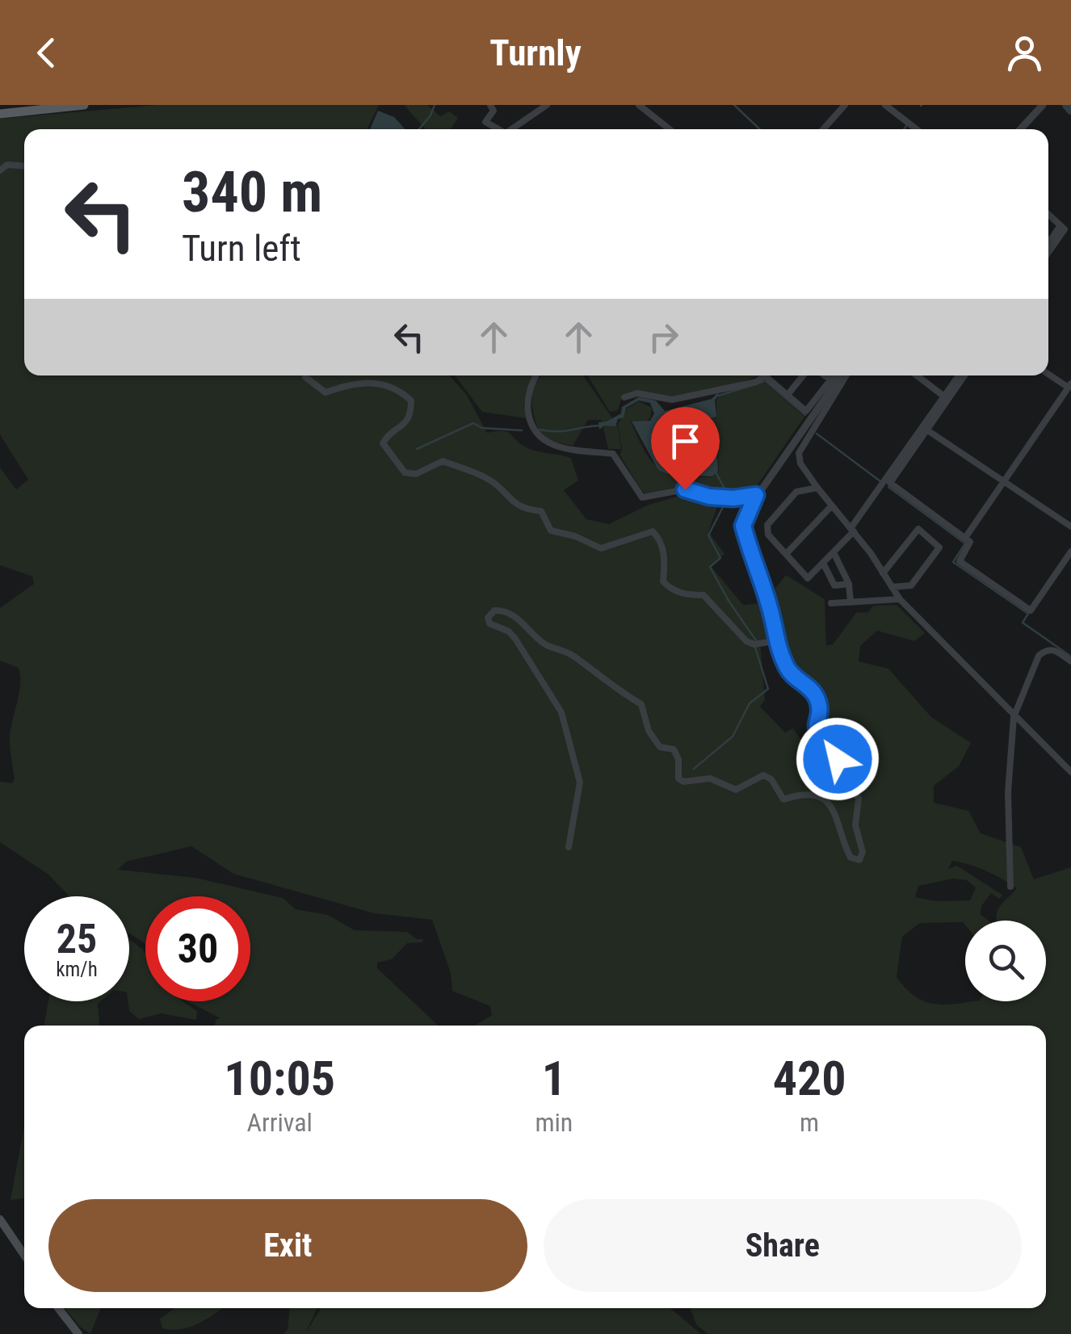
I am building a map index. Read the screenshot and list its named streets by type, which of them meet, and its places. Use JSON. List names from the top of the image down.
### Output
{
  "page": {
    "header": "Turnly",
    "turn": ["340 m", "Turn left"],
    "speed": "25 km/h",
    "limit": "30",
    "eta": [
      "10:05",
      "Arrival",
      "1",
      "min",
      "420",
      "m"
    ],
    "buttons": ["Exit", "Share"]
  }
}
